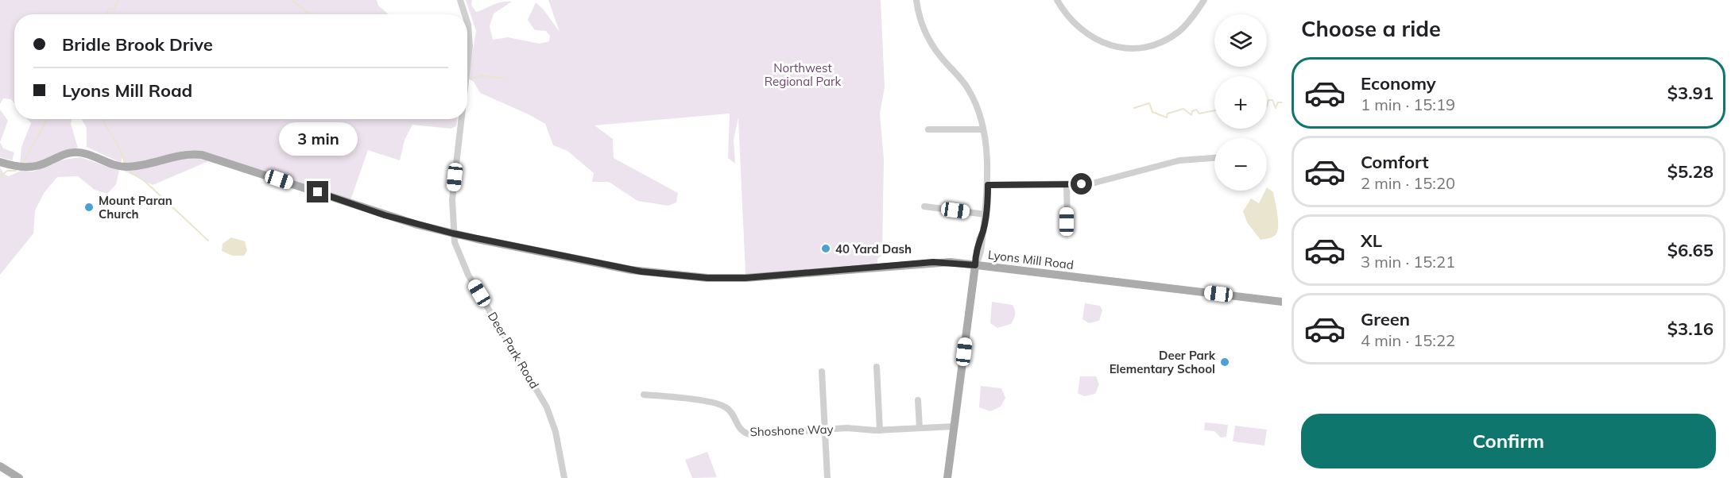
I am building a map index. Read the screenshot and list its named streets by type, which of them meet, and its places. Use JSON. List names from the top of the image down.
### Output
{
  "streets": {
    "main road": ["Lyons Mill Road"],
    "street": ["Deer Park Road", "Shoshone Way"]
  },
  "crossings": [
    ["Lyons Mill Road", "Deer Park Road"]
  ],
  "parks": ["Northwest Regional Park"],
  "places": ["Mount Paran Church", "40 Yard Dash", "Deer Park Elementary School"],
  "page": {
    "heading": "Choose a ride",
    "map_buttons": ["+", "−"],
    "banner": ["Bridle Brook Drive", "Lyons Mill Road"],
    "list": [
      {
        "name": "Economy",
        "note": "1 min · 15:19",
        "value": "$3.91"
      },
      {
        "name": "Comfort",
        "note": "2 min · 15:20",
        "value": "$5.28"
      },
      {
        "name": "XL",
        "note": "3 min · 15:21",
        "value": "$6.65"
      },
      {
        "name": "Green",
        "note": "4 min · 15:22",
        "value": "$3.16"
      }
    ],
    "bubble": "3 min",
    "buttons": "Confirm"
  }
}
